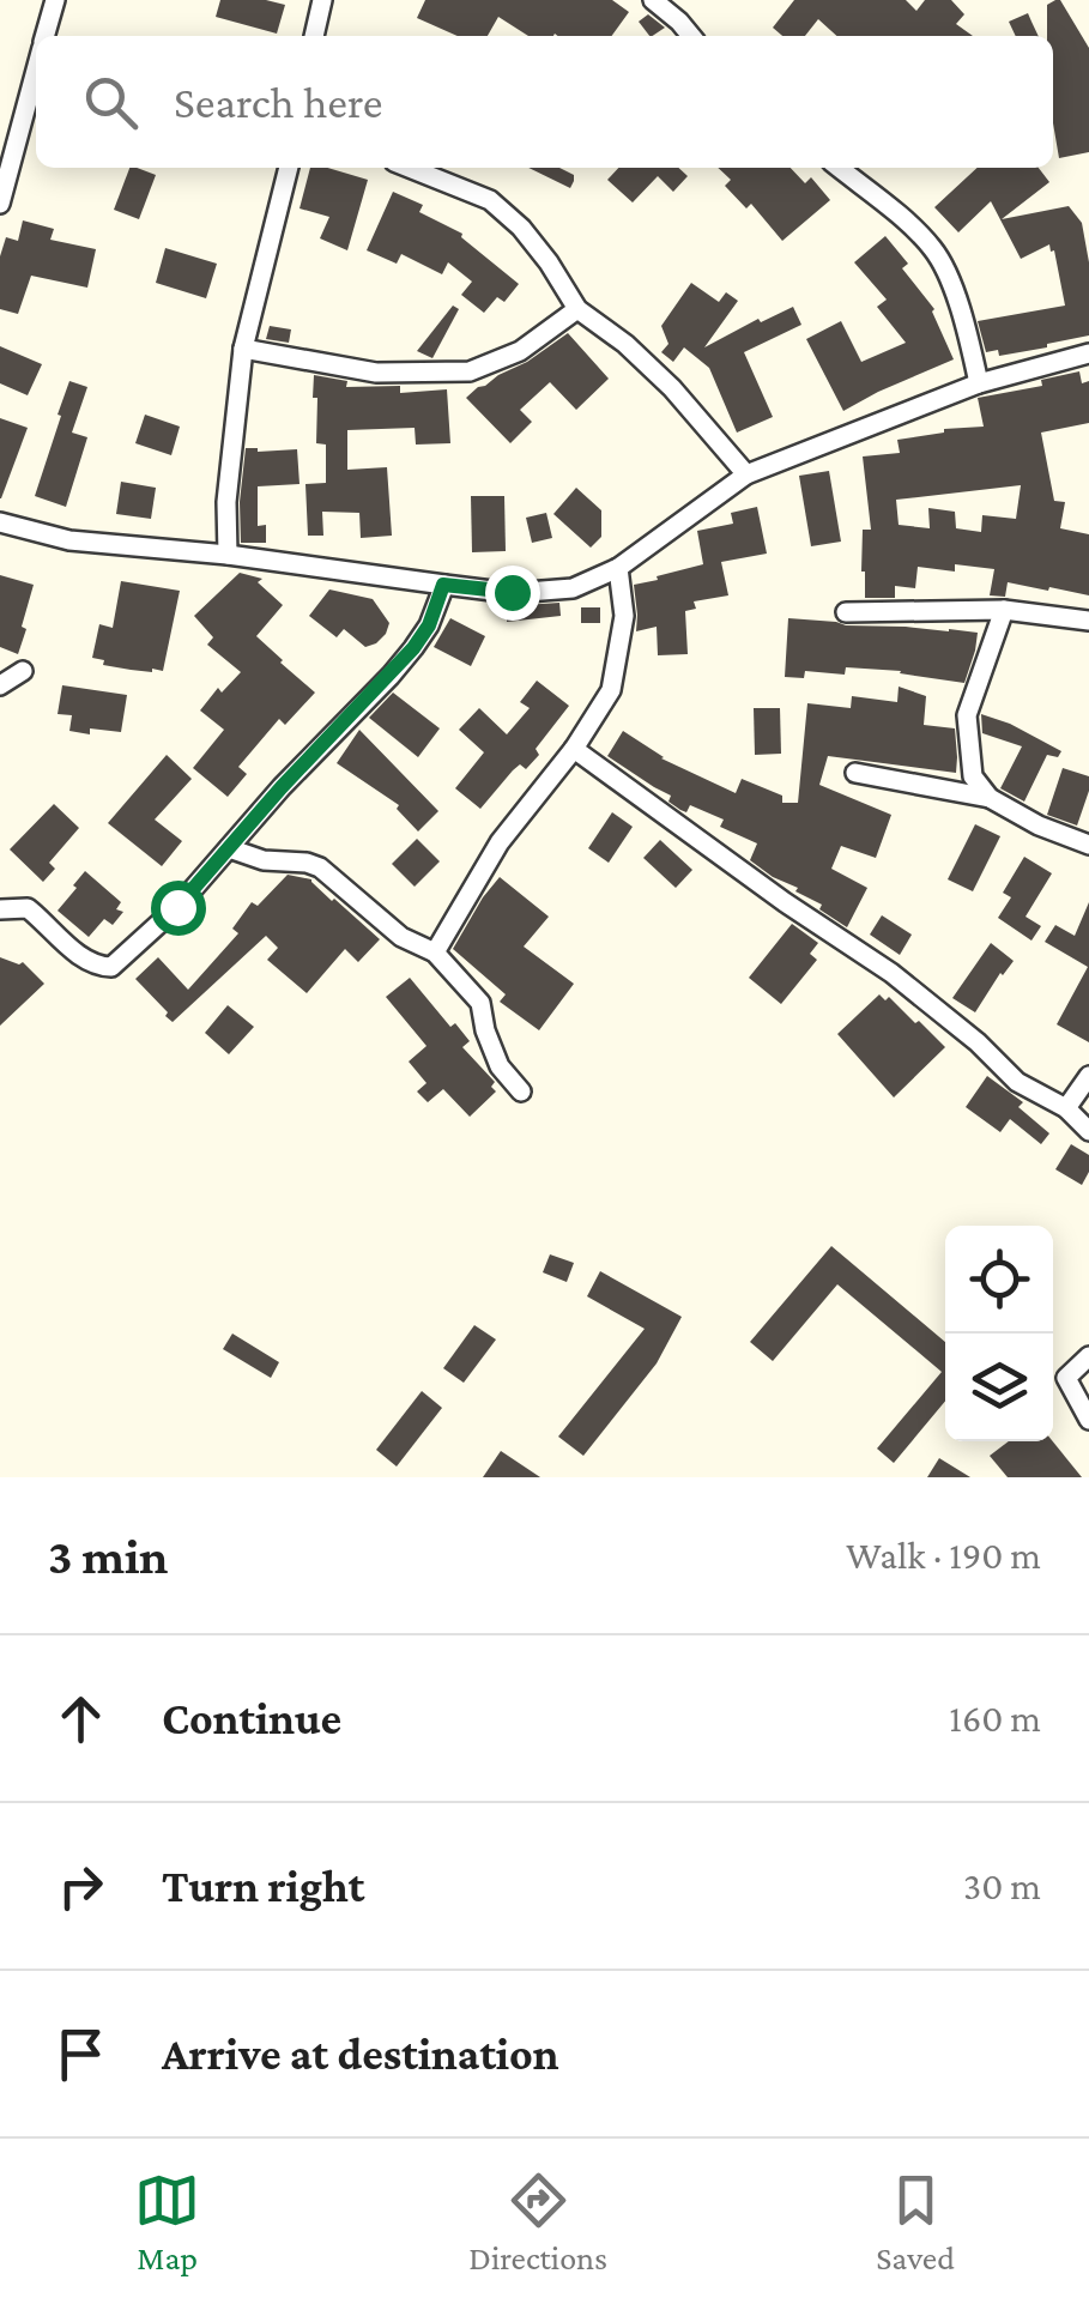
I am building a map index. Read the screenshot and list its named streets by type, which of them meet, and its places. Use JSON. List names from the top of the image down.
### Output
{
  "page": {
    "search": "Search here",
    "heading": ["3 min", "Walk · 190 m"],
    "list": [
      ["Continue", "160 m"],
      ["Turn right", "30 m"],
      "Arrive at destination"
    ],
    "nav": ["Map", "Directions", "Saved"]
  }
}
